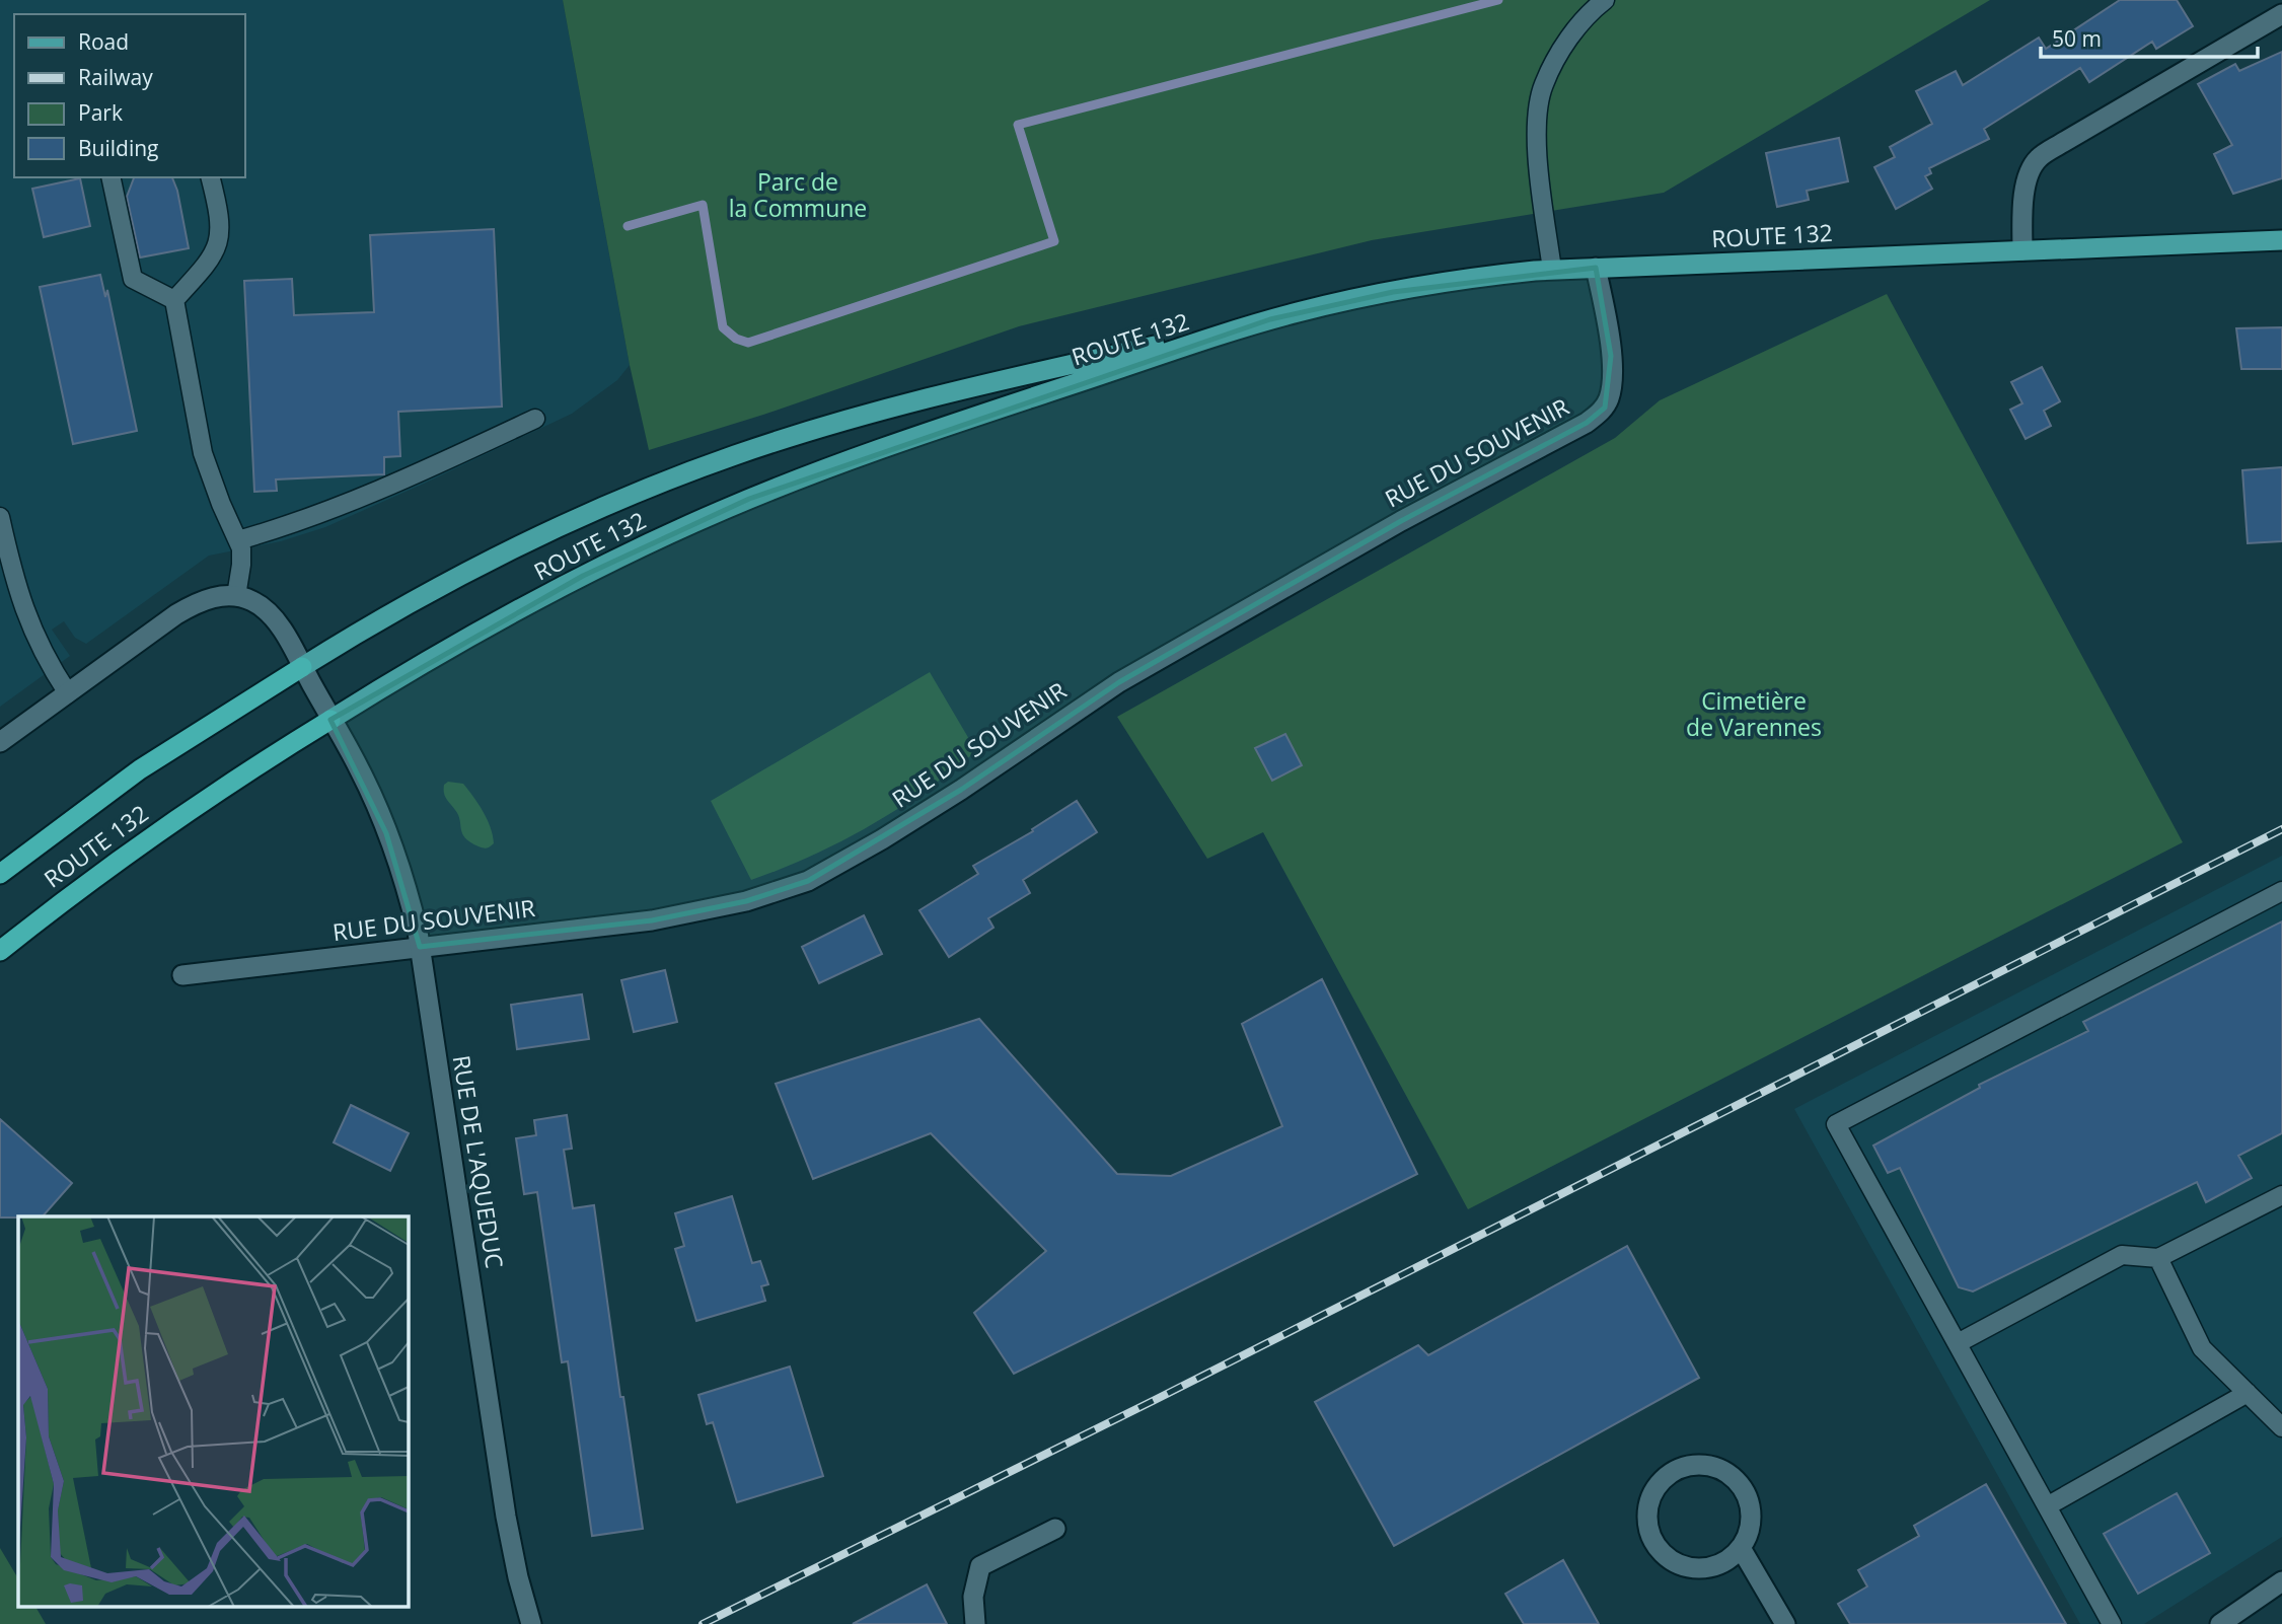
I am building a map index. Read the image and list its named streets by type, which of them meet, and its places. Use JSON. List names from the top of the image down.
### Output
{
  "streets": {
    "highway": ["ROUTE 132"],
    "street": ["RUE DU SOUVENIR", "RUE DE L'AQUEDUC"]
  },
  "crossings": [
    ["ROUTE 132", "RUE DU SOUVENIR"],
    ["ROUTE 132", "RUE DE L'AQUEDUC"],
    ["RUE DU SOUVENIR", "RUE DE L'AQUEDUC"]
  ],
  "parks": ["Parc de la Commune", "Cimetière de Varennes"],
  "legend": [
    "Road",
    "Railway",
    "Park",
    "Building"
  ],
  "scale_bar": "50 m"
}
